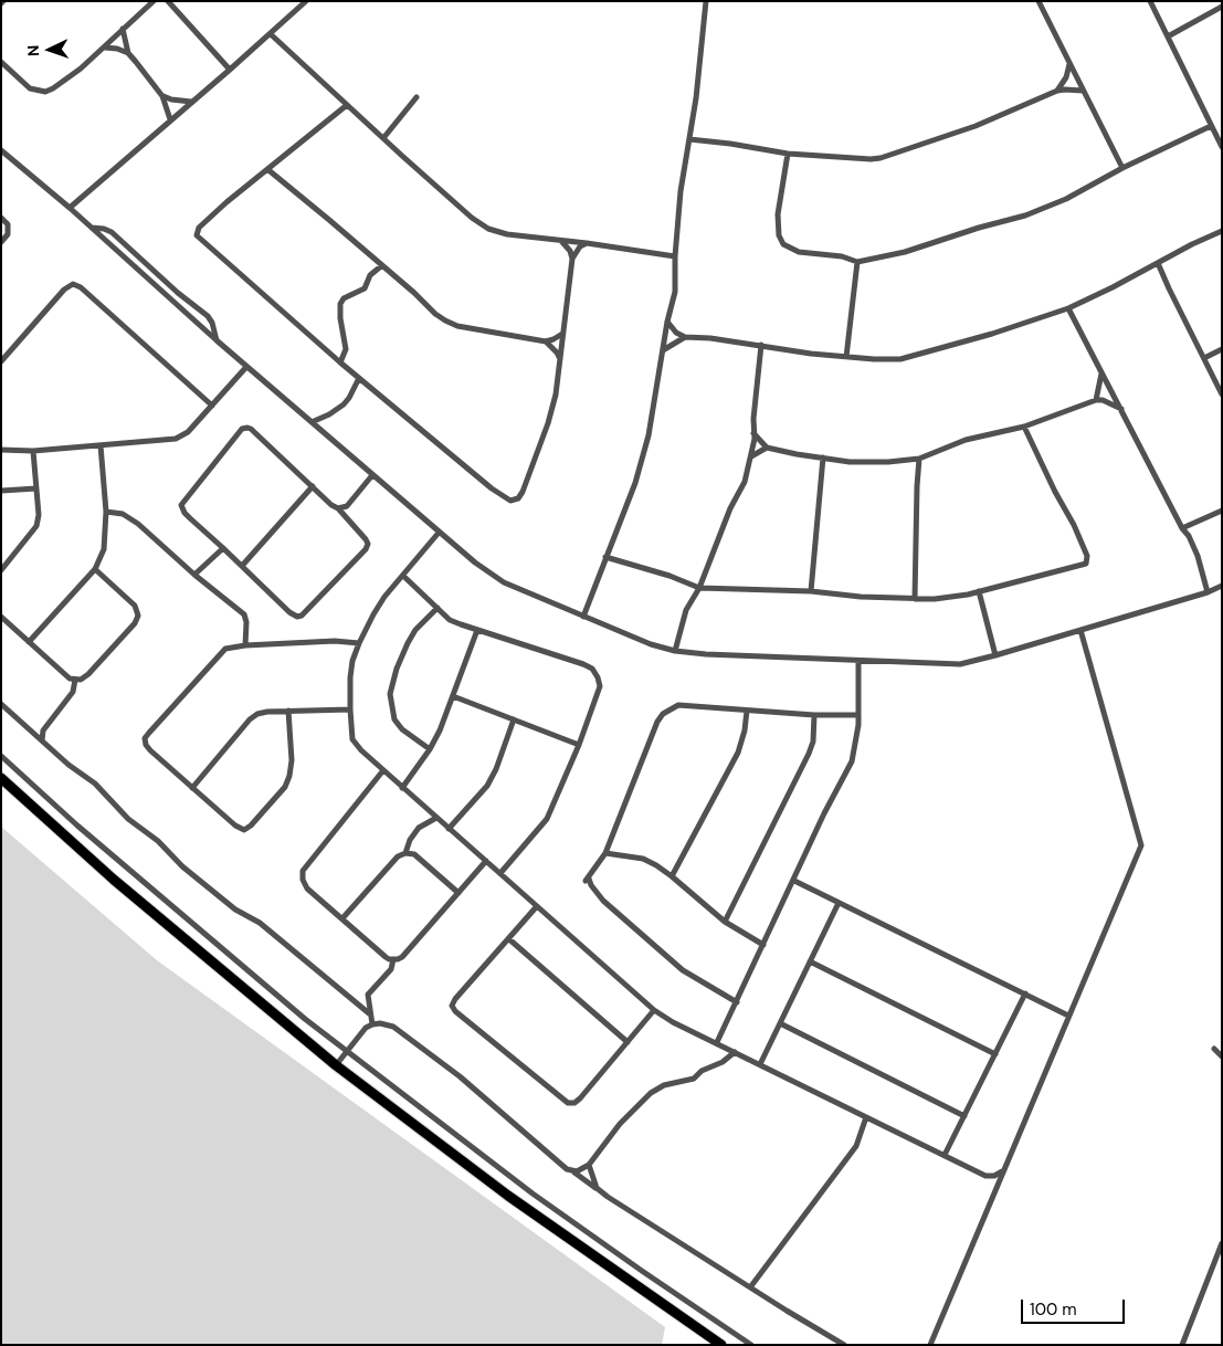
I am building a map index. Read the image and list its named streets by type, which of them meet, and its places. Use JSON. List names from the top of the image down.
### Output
{
  "scale_bar": "100 m",
  "north": "left"
}
